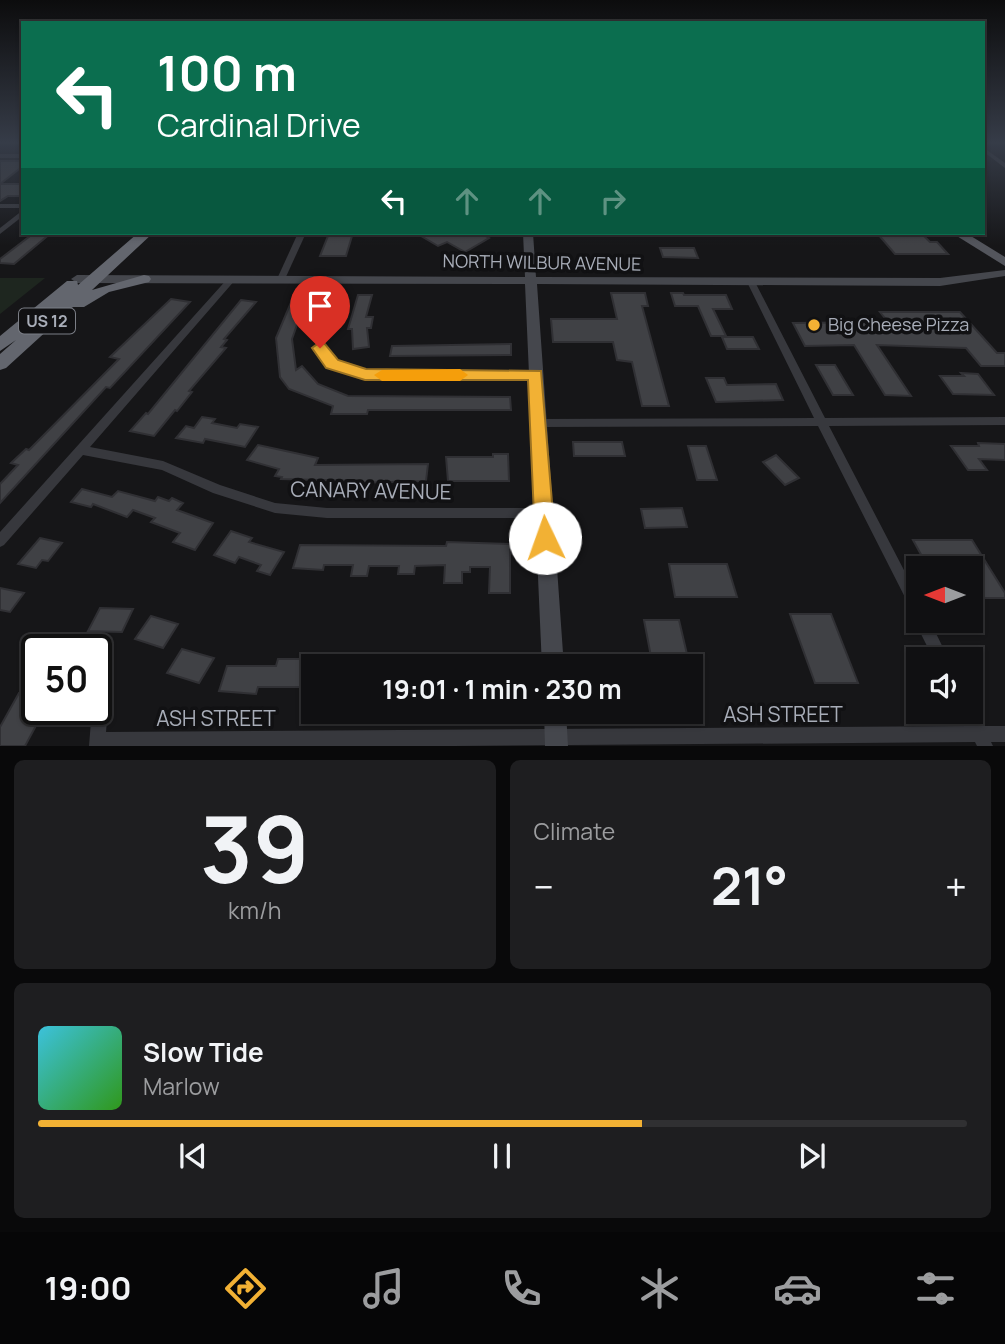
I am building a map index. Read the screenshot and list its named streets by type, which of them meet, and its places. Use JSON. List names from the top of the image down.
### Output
{
  "streets": {
    "highway": ["US 12"],
    "main road": ["NORTH WILBUR AVENUE"],
    "street": ["CANARY AVENUE", "ASH STREET"]
  },
  "crossings": [
    ["NORTH WILBUR AVENUE", "US 12"]
  ],
  "places": ["Big Cheese Pizza"],
  "north": "left",
  "page": {
    "turn": ["100 m", "Cardinal Drive"],
    "limit": "50",
    "trip": "19:01 · 1 min · 230 m",
    "tile": [
      ["39", "km/h"],
      "Climate"
    ],
    "heat": ["−", "21°", "+"],
    "song": ["Slow Tide", "Marlow"],
    "tabs": "19:00"
  }
}
